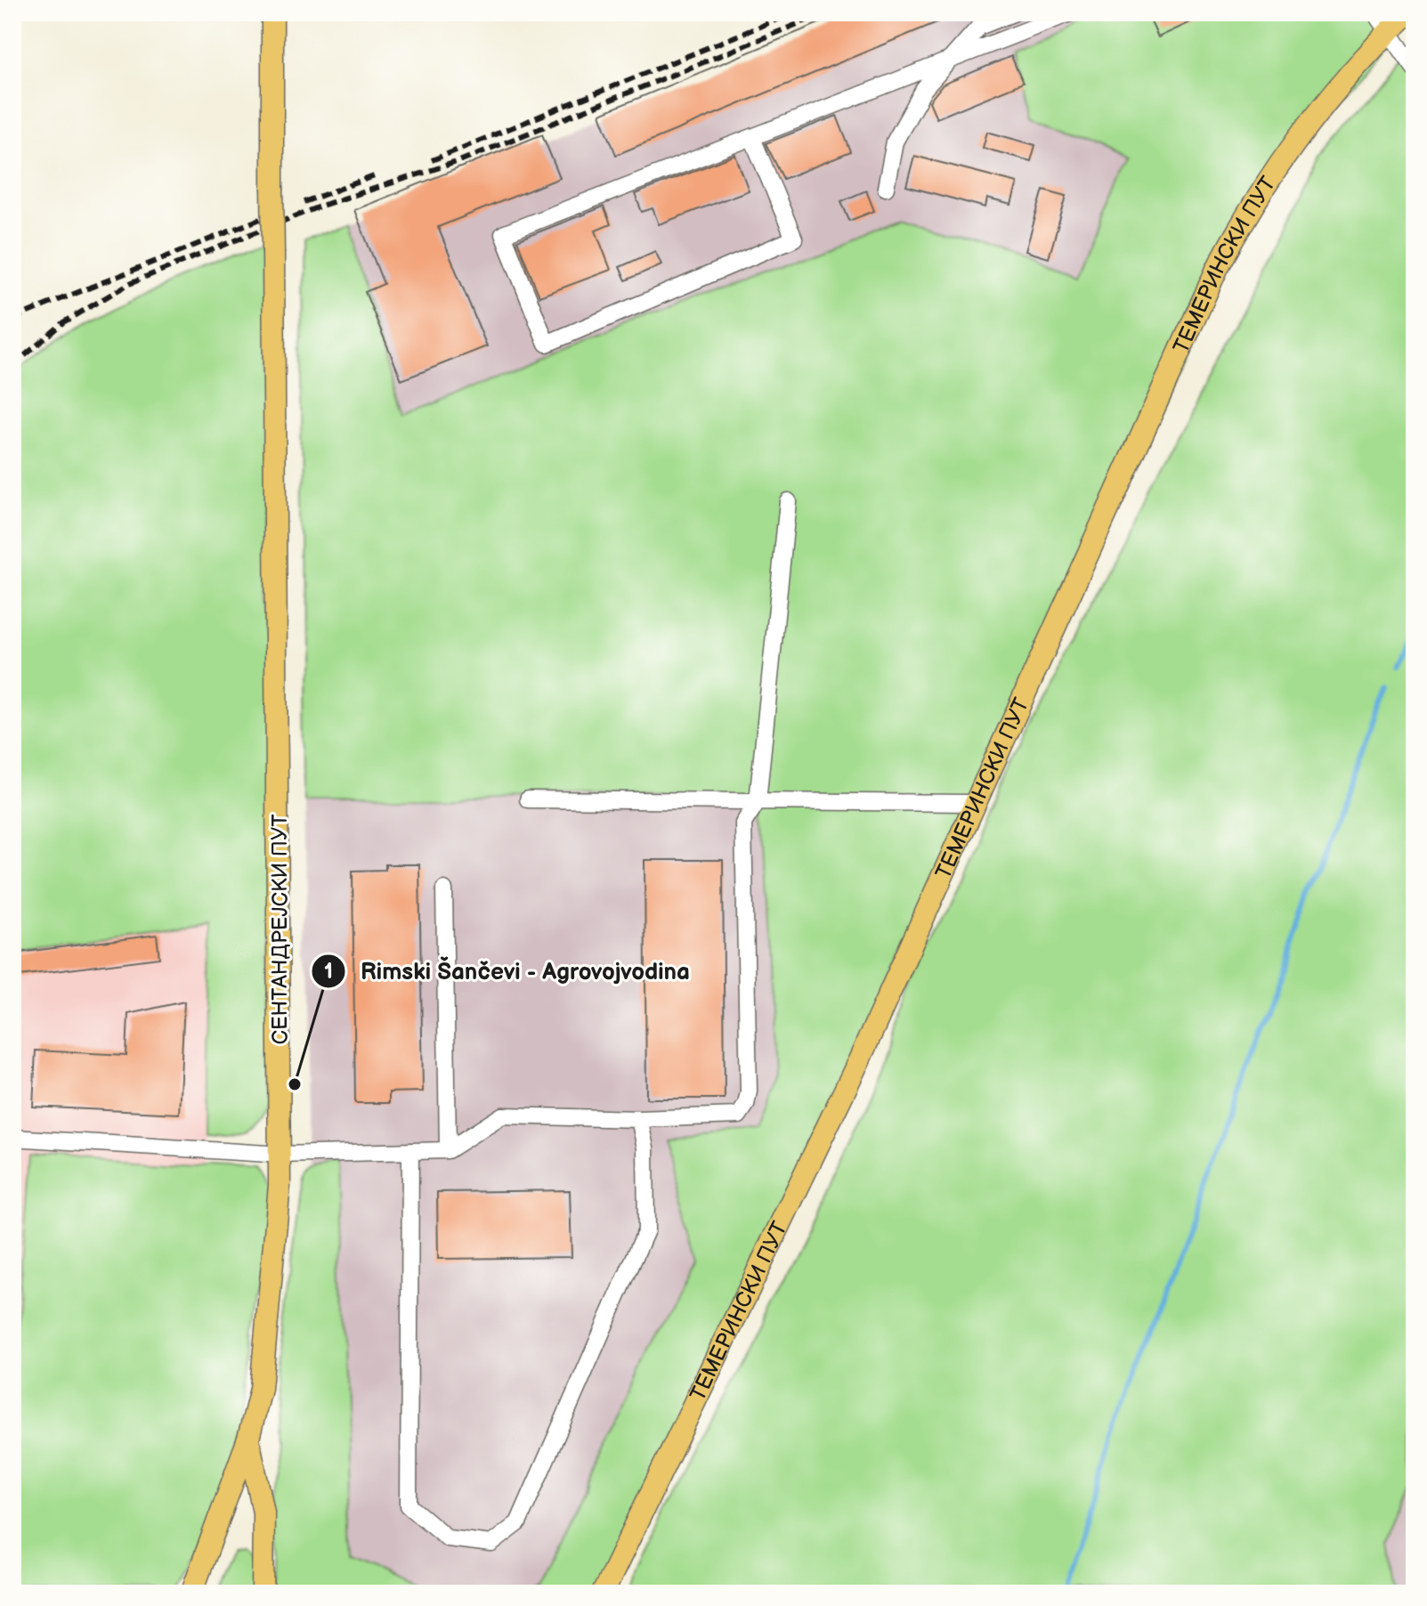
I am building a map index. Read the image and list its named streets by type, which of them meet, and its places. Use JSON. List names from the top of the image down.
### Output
{
  "streets": {
    "main road": ["ТЕМЕРИНСКИ ПУТ", "СЕНТАНДРЕЈСКИ ПУТ"]
  },
  "places": ["Rimski Šančevi - Agrovojvodina"]
}
